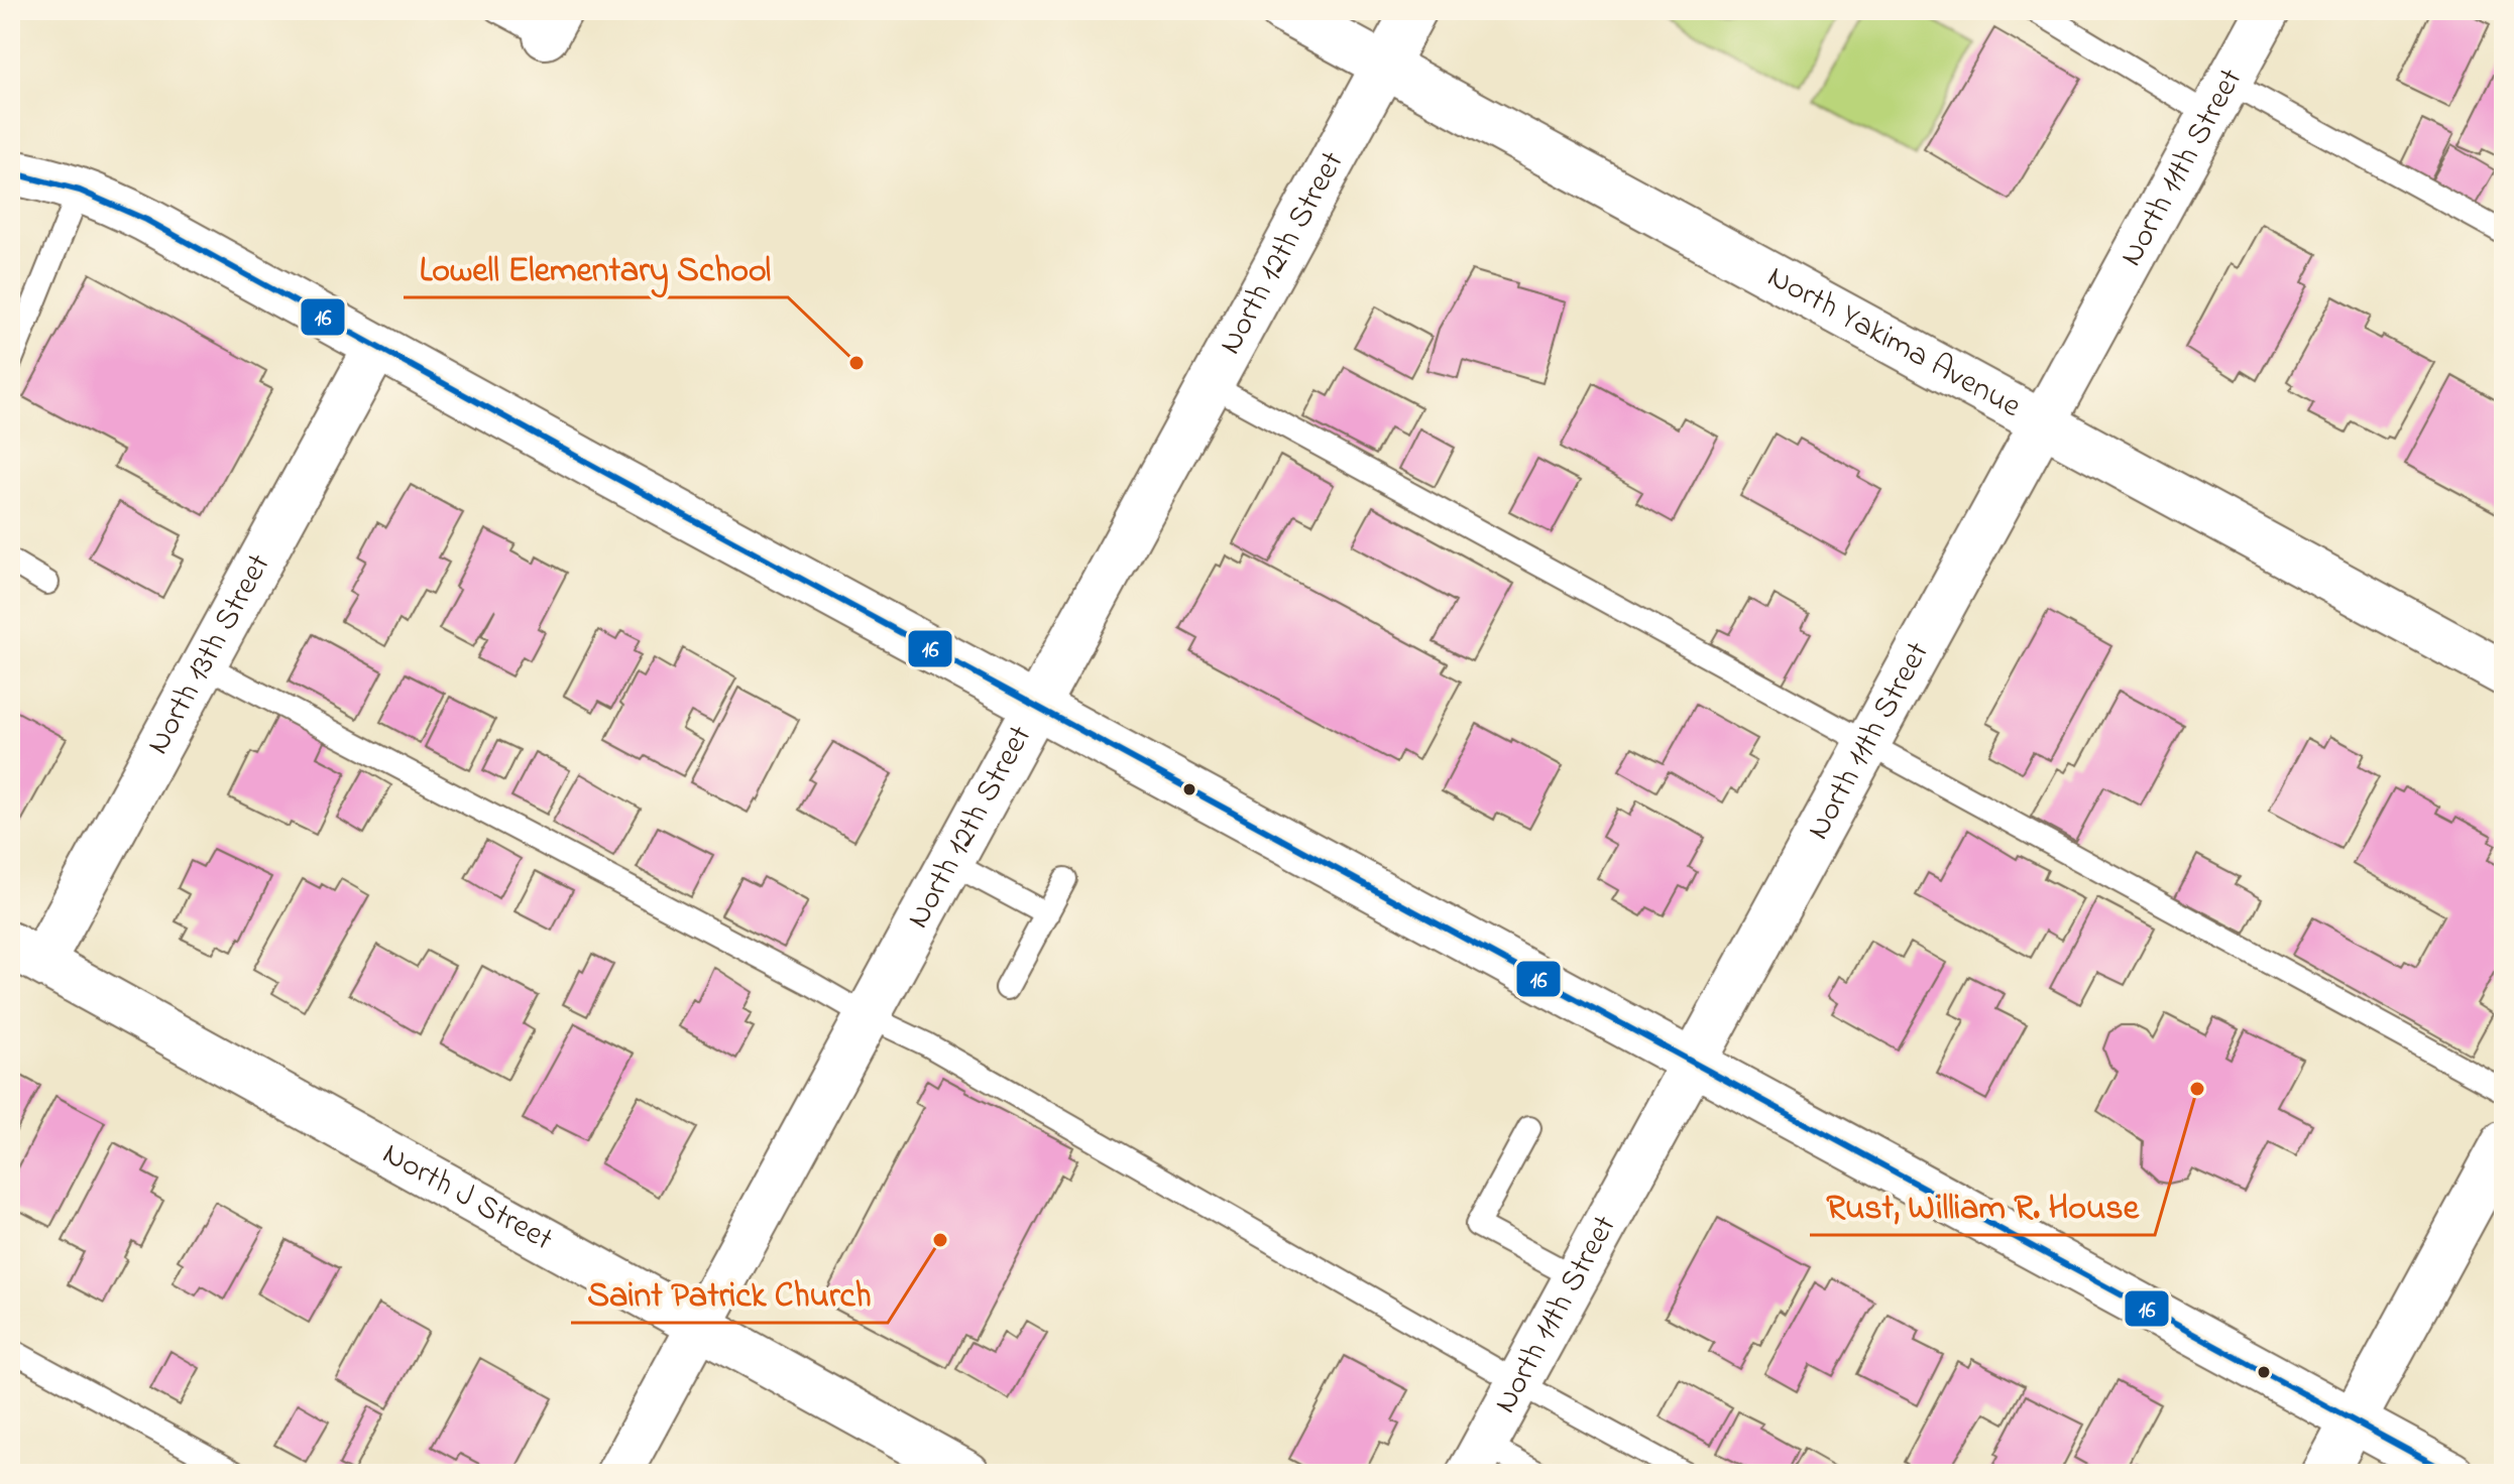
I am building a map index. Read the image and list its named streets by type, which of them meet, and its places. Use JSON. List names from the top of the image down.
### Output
{
  "streets": {
    "street": [
      "North 11th Street",
      "North 12th Street",
      "North Yakima Avenue",
      "North 13th Street",
      "North J Street"
    ]
  },
  "crossings": [
    ["North 11th Street", "North Yakima Avenue"],
    ["North 12th Street", "North Yakima Avenue"],
    ["North 12th Street", "North J Street"],
    ["North 13th Street", "North J Street"]
  ],
  "places": ["Lowell Elementary School", "Rust, William R. House", "Saint Patrick Church"],
  "lines": ["transit line 16"]
}
